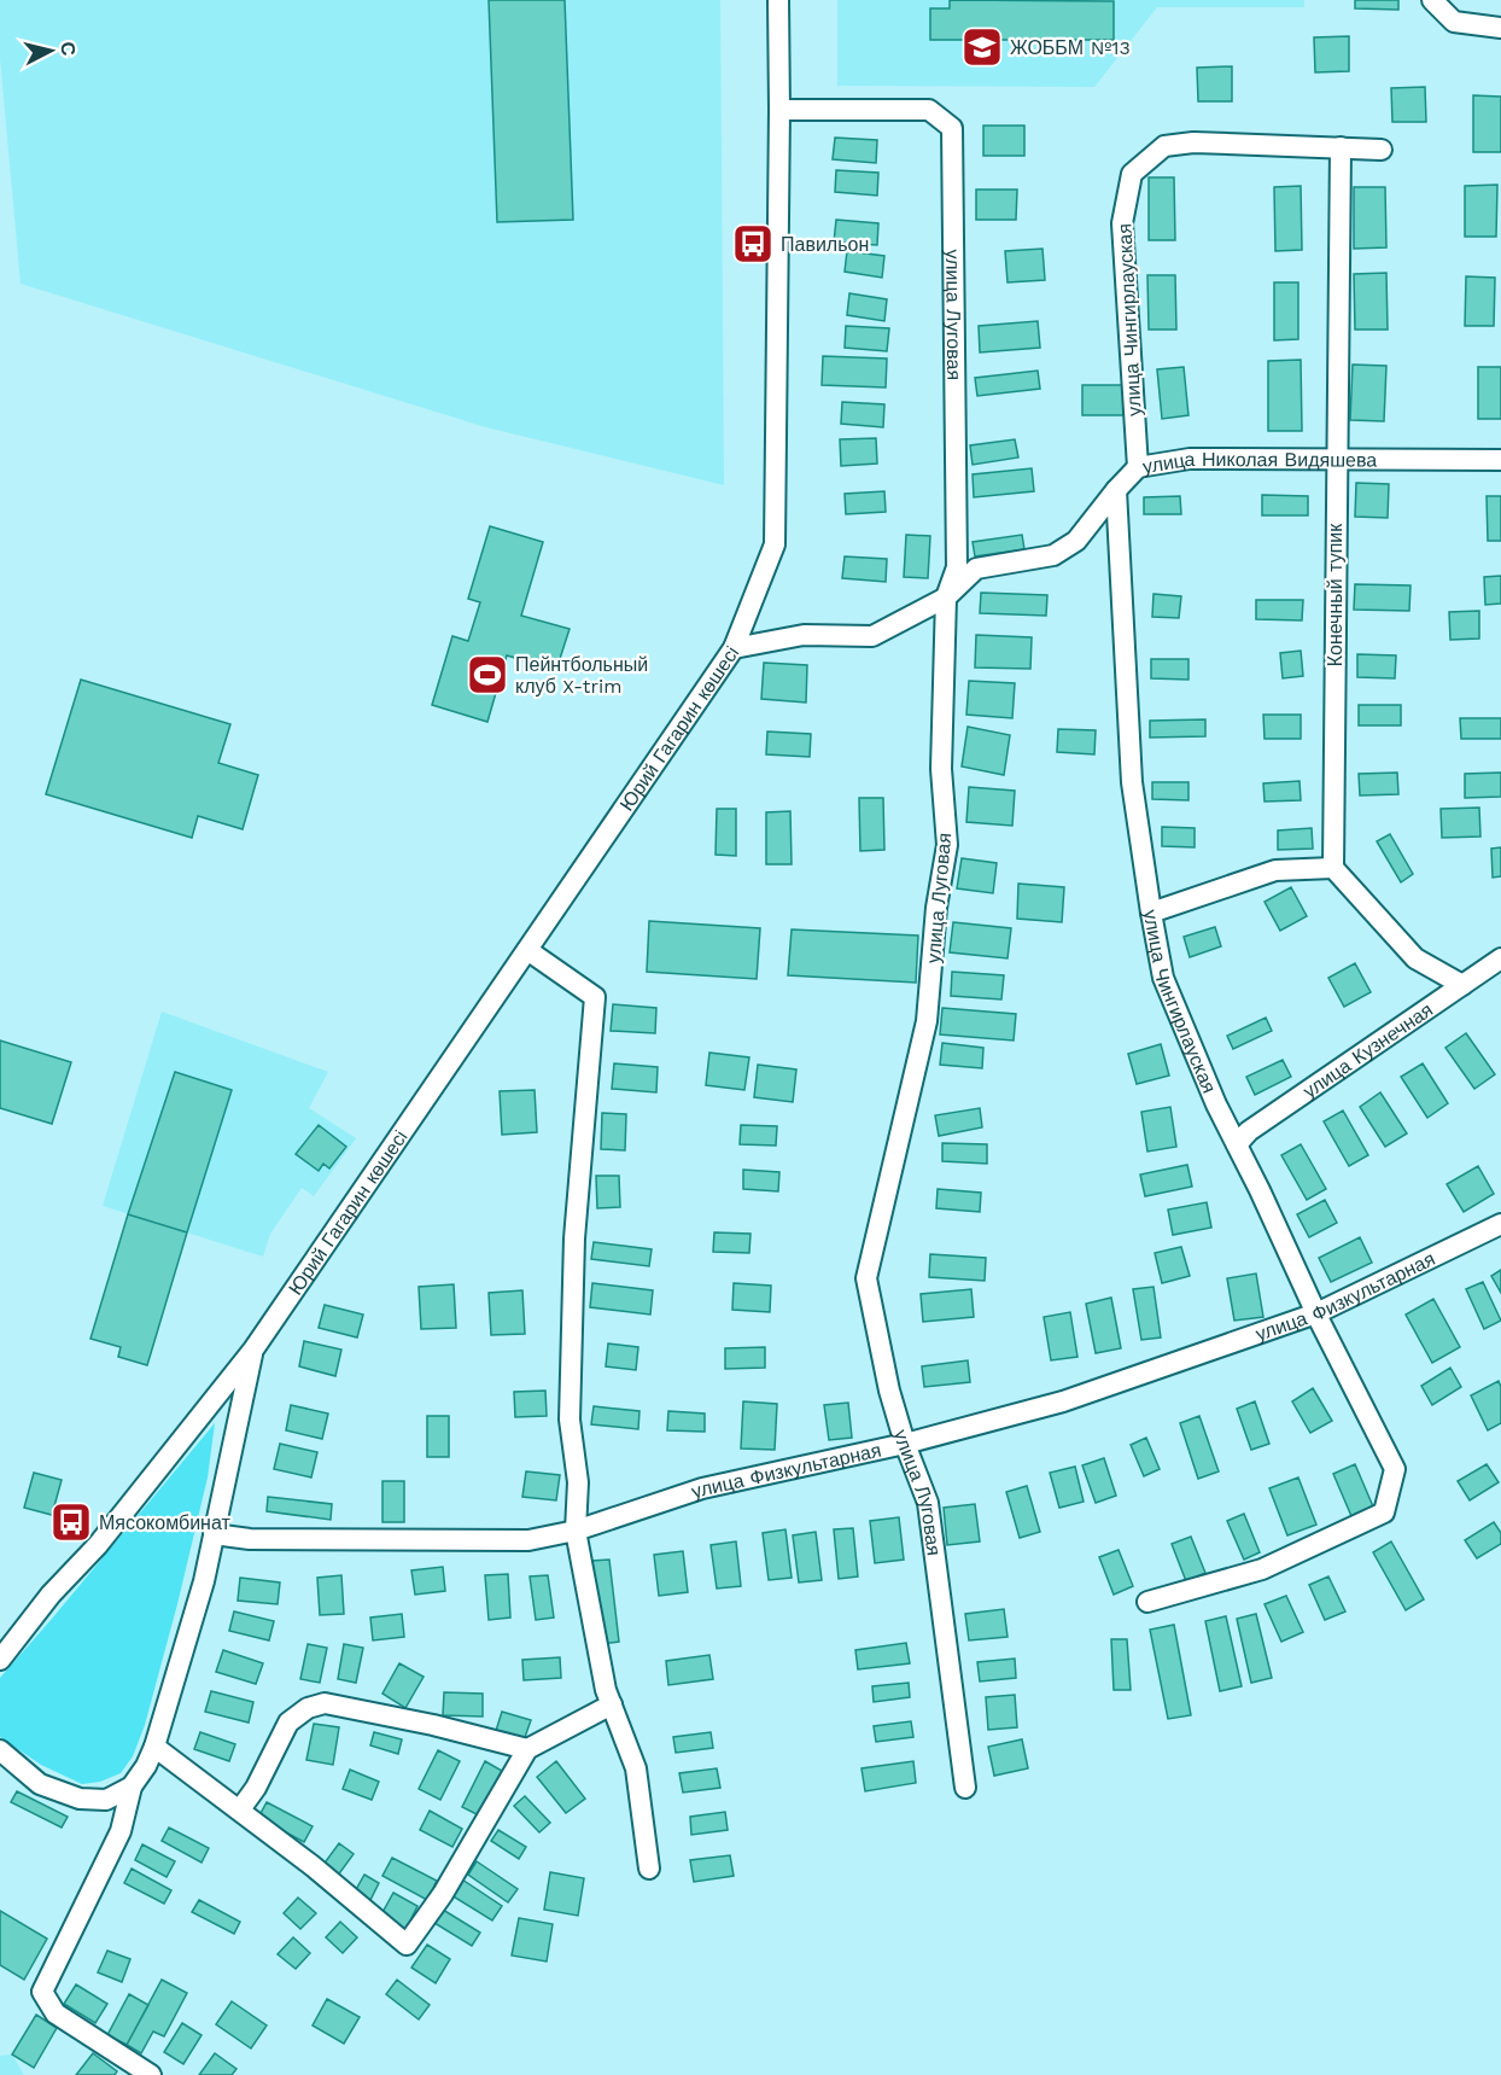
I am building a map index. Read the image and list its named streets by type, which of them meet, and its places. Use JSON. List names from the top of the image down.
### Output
{
  "streets": {
    "street": [
      "улица Луговая",
      "улица Чингирлауская",
      "улица Николая Видяшева",
      "Конечный тупик",
      "Юрий Гагарин көшесі",
      "улица Кузнечная",
      "улица Физкультарная"
    ]
  },
  "crossings": [
    ["улица Луговая", "улица Николая Видяшева"],
    ["улица Луговая", "Юрий Гагарин көшесі"],
    ["улица Луговая", "улица Физкультарная"],
    ["улица Чингирлауская", "улица Николая Видяшева"],
    ["улица Чингирлауская", "Конечный тупик"],
    ["улица Чингирлауская", "улица Кузнечная"],
    ["улица Чингирлауская", "улица Физкультарная"],
    ["улица Николая Видяшева", "Конечный тупик"],
    ["улица Николая Видяшева", "Юрий Гагарин көшесі"],
    ["Юрий Гагарин көшесі", "улица Физкультарная"]
  ],
  "places": {
    "school or university": ["ЖОББМ №13"],
    "bus stop": ["Павильон", "Мясокомбинат"],
    "sports": ["Пейнтбольный клуб X-trim"]
  },
  "north": "right"
}
